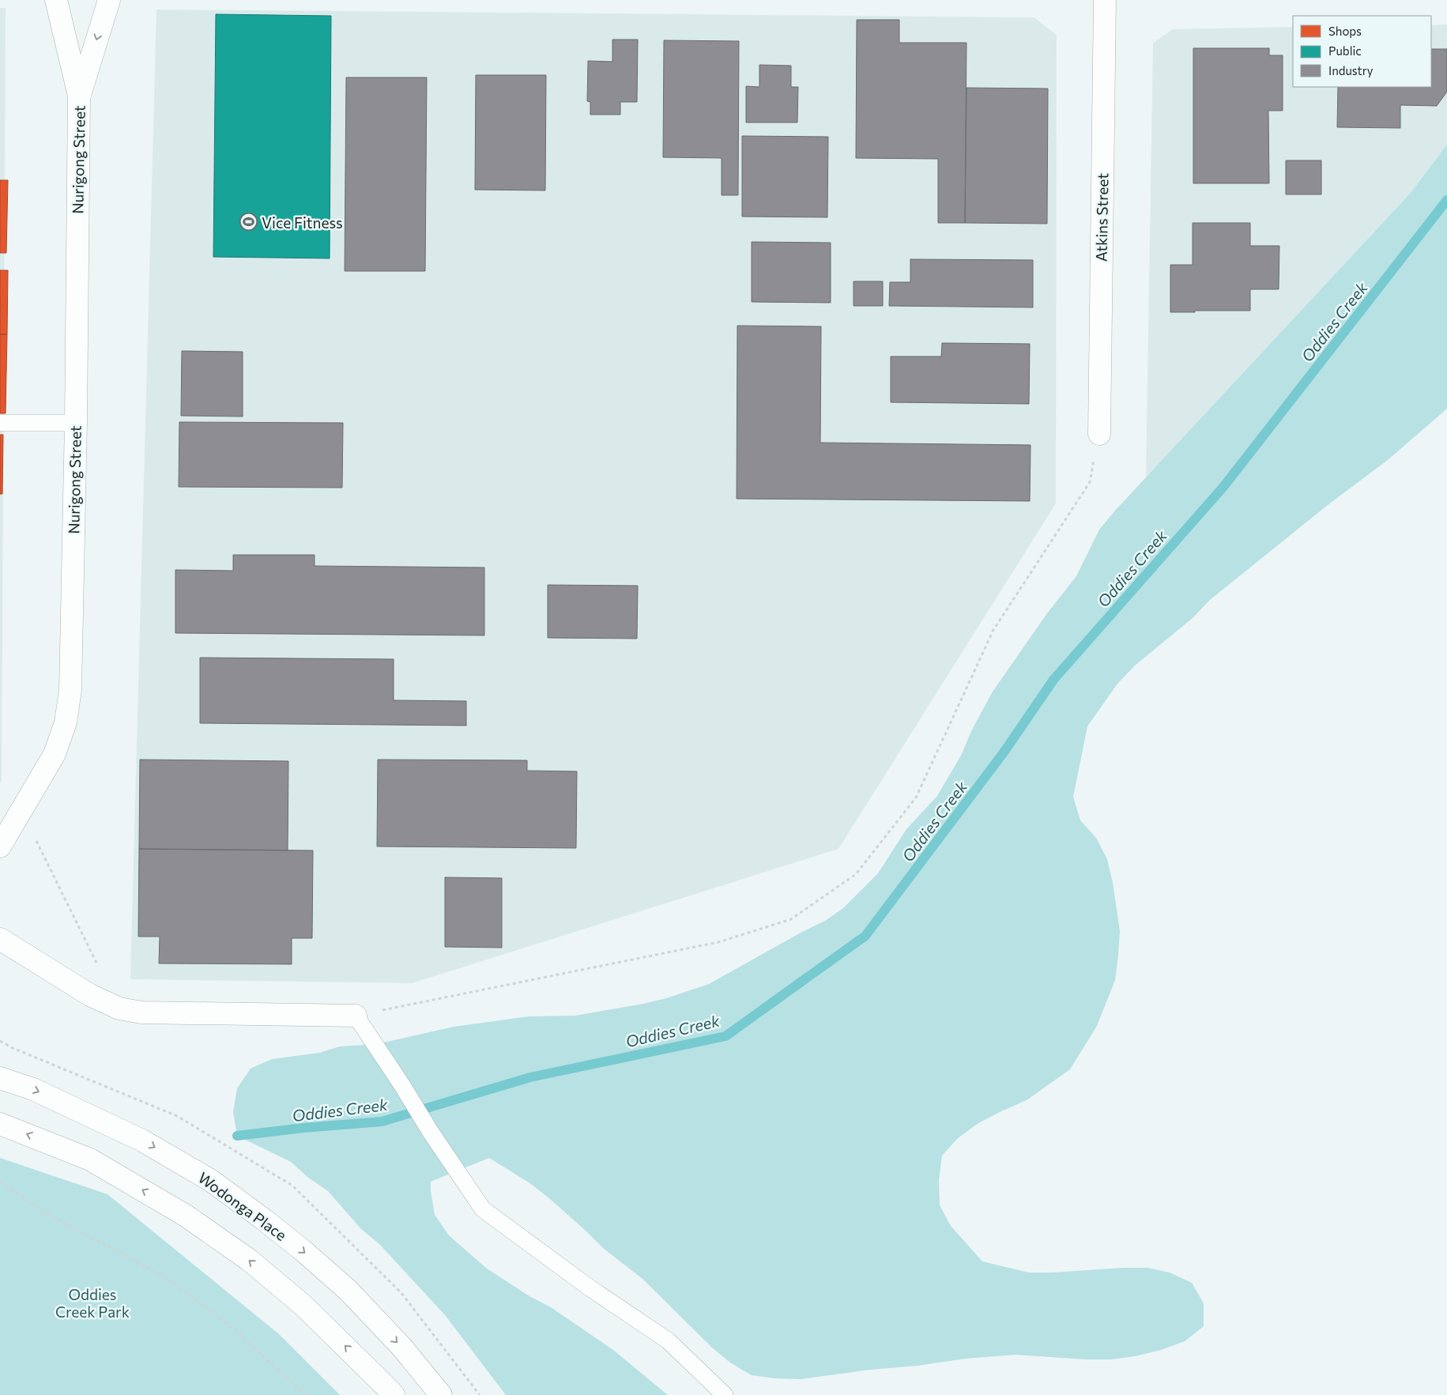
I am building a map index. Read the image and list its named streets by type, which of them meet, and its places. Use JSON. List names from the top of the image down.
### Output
{
  "streets": {
    "street": ["Nurigong Street", "Atkins Street", "Wodonga Place"]
  },
  "water": ["Oddies Creek"],
  "parks": ["Oddies Creek Park"],
  "places": {
    "sports": ["Vice Fitness"]
  },
  "legend": ["Shops", "Public", "Industry"]
}
